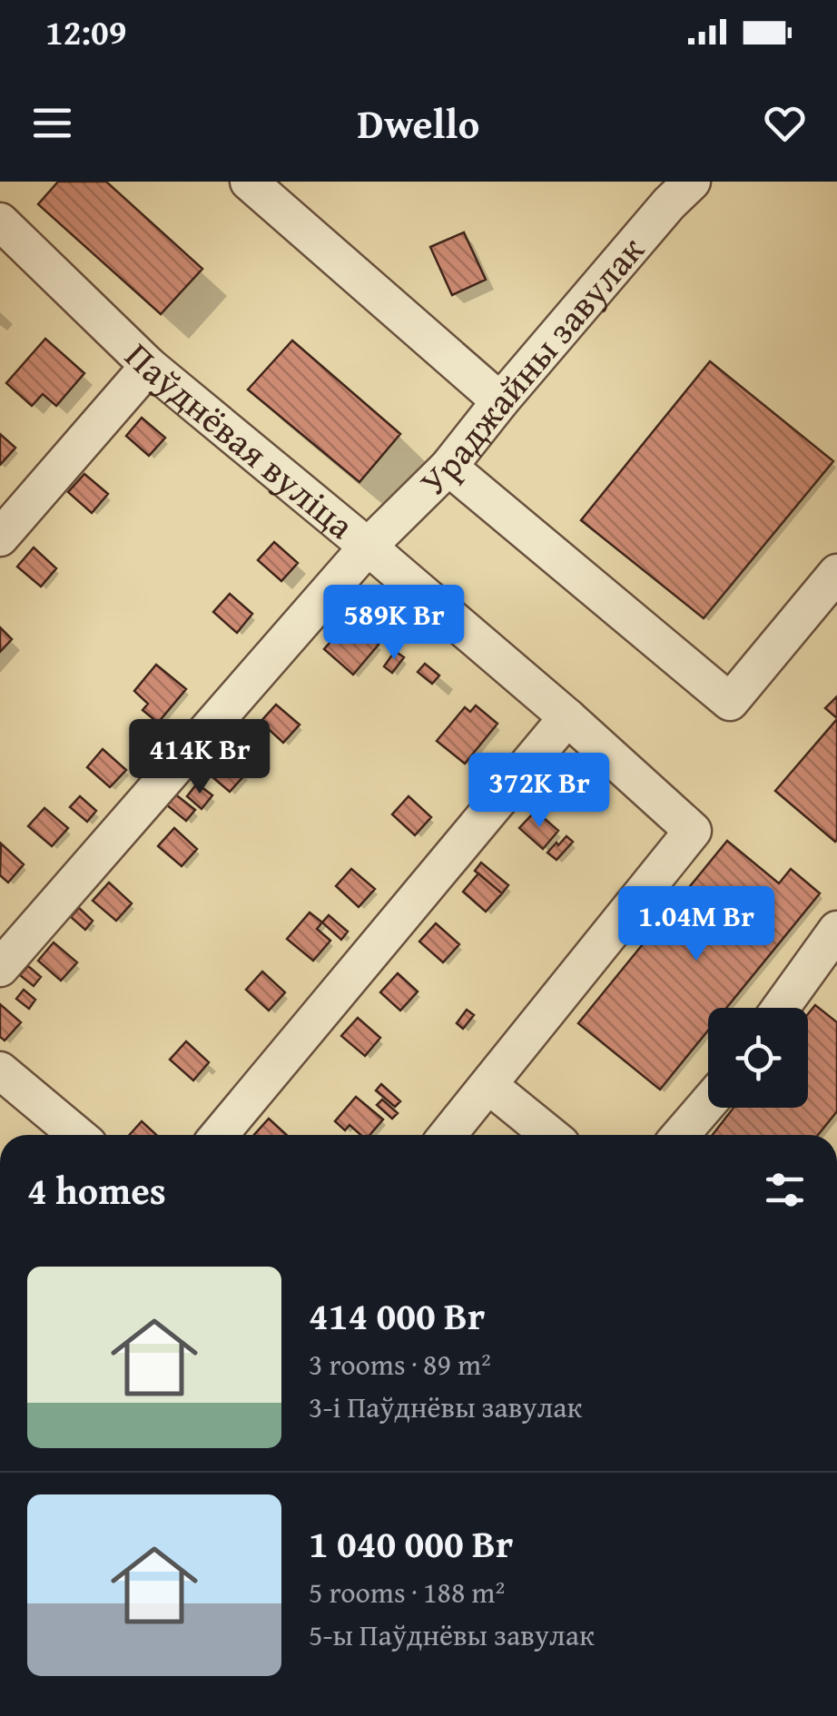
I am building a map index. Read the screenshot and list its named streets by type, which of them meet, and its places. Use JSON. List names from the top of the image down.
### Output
{
  "streets": {
    "street": ["Ураджайны завулак", "Паўднёвая вуліца"]
  },
  "crossings": [
    ["Ураджайны завулак", "Паўднёвая вуліца"]
  ],
  "page": {
    "status": "12:09",
    "header": "Dwello",
    "price": [
      "589K Br",
      "414K Br",
      "372K Br",
      "1.04M Br"
    ],
    "heading": "4 homes",
    "list": [
      {
        "name": "414 000 Br",
        "note": "3 rooms · 89 m² · 3-і Паўднёвы завулак"
      },
      {
        "name": "1 040 000 Br",
        "note": "5 rooms · 188 m² · 5-ы Паўднёвы завулак"
      }
    ]
  }
}
